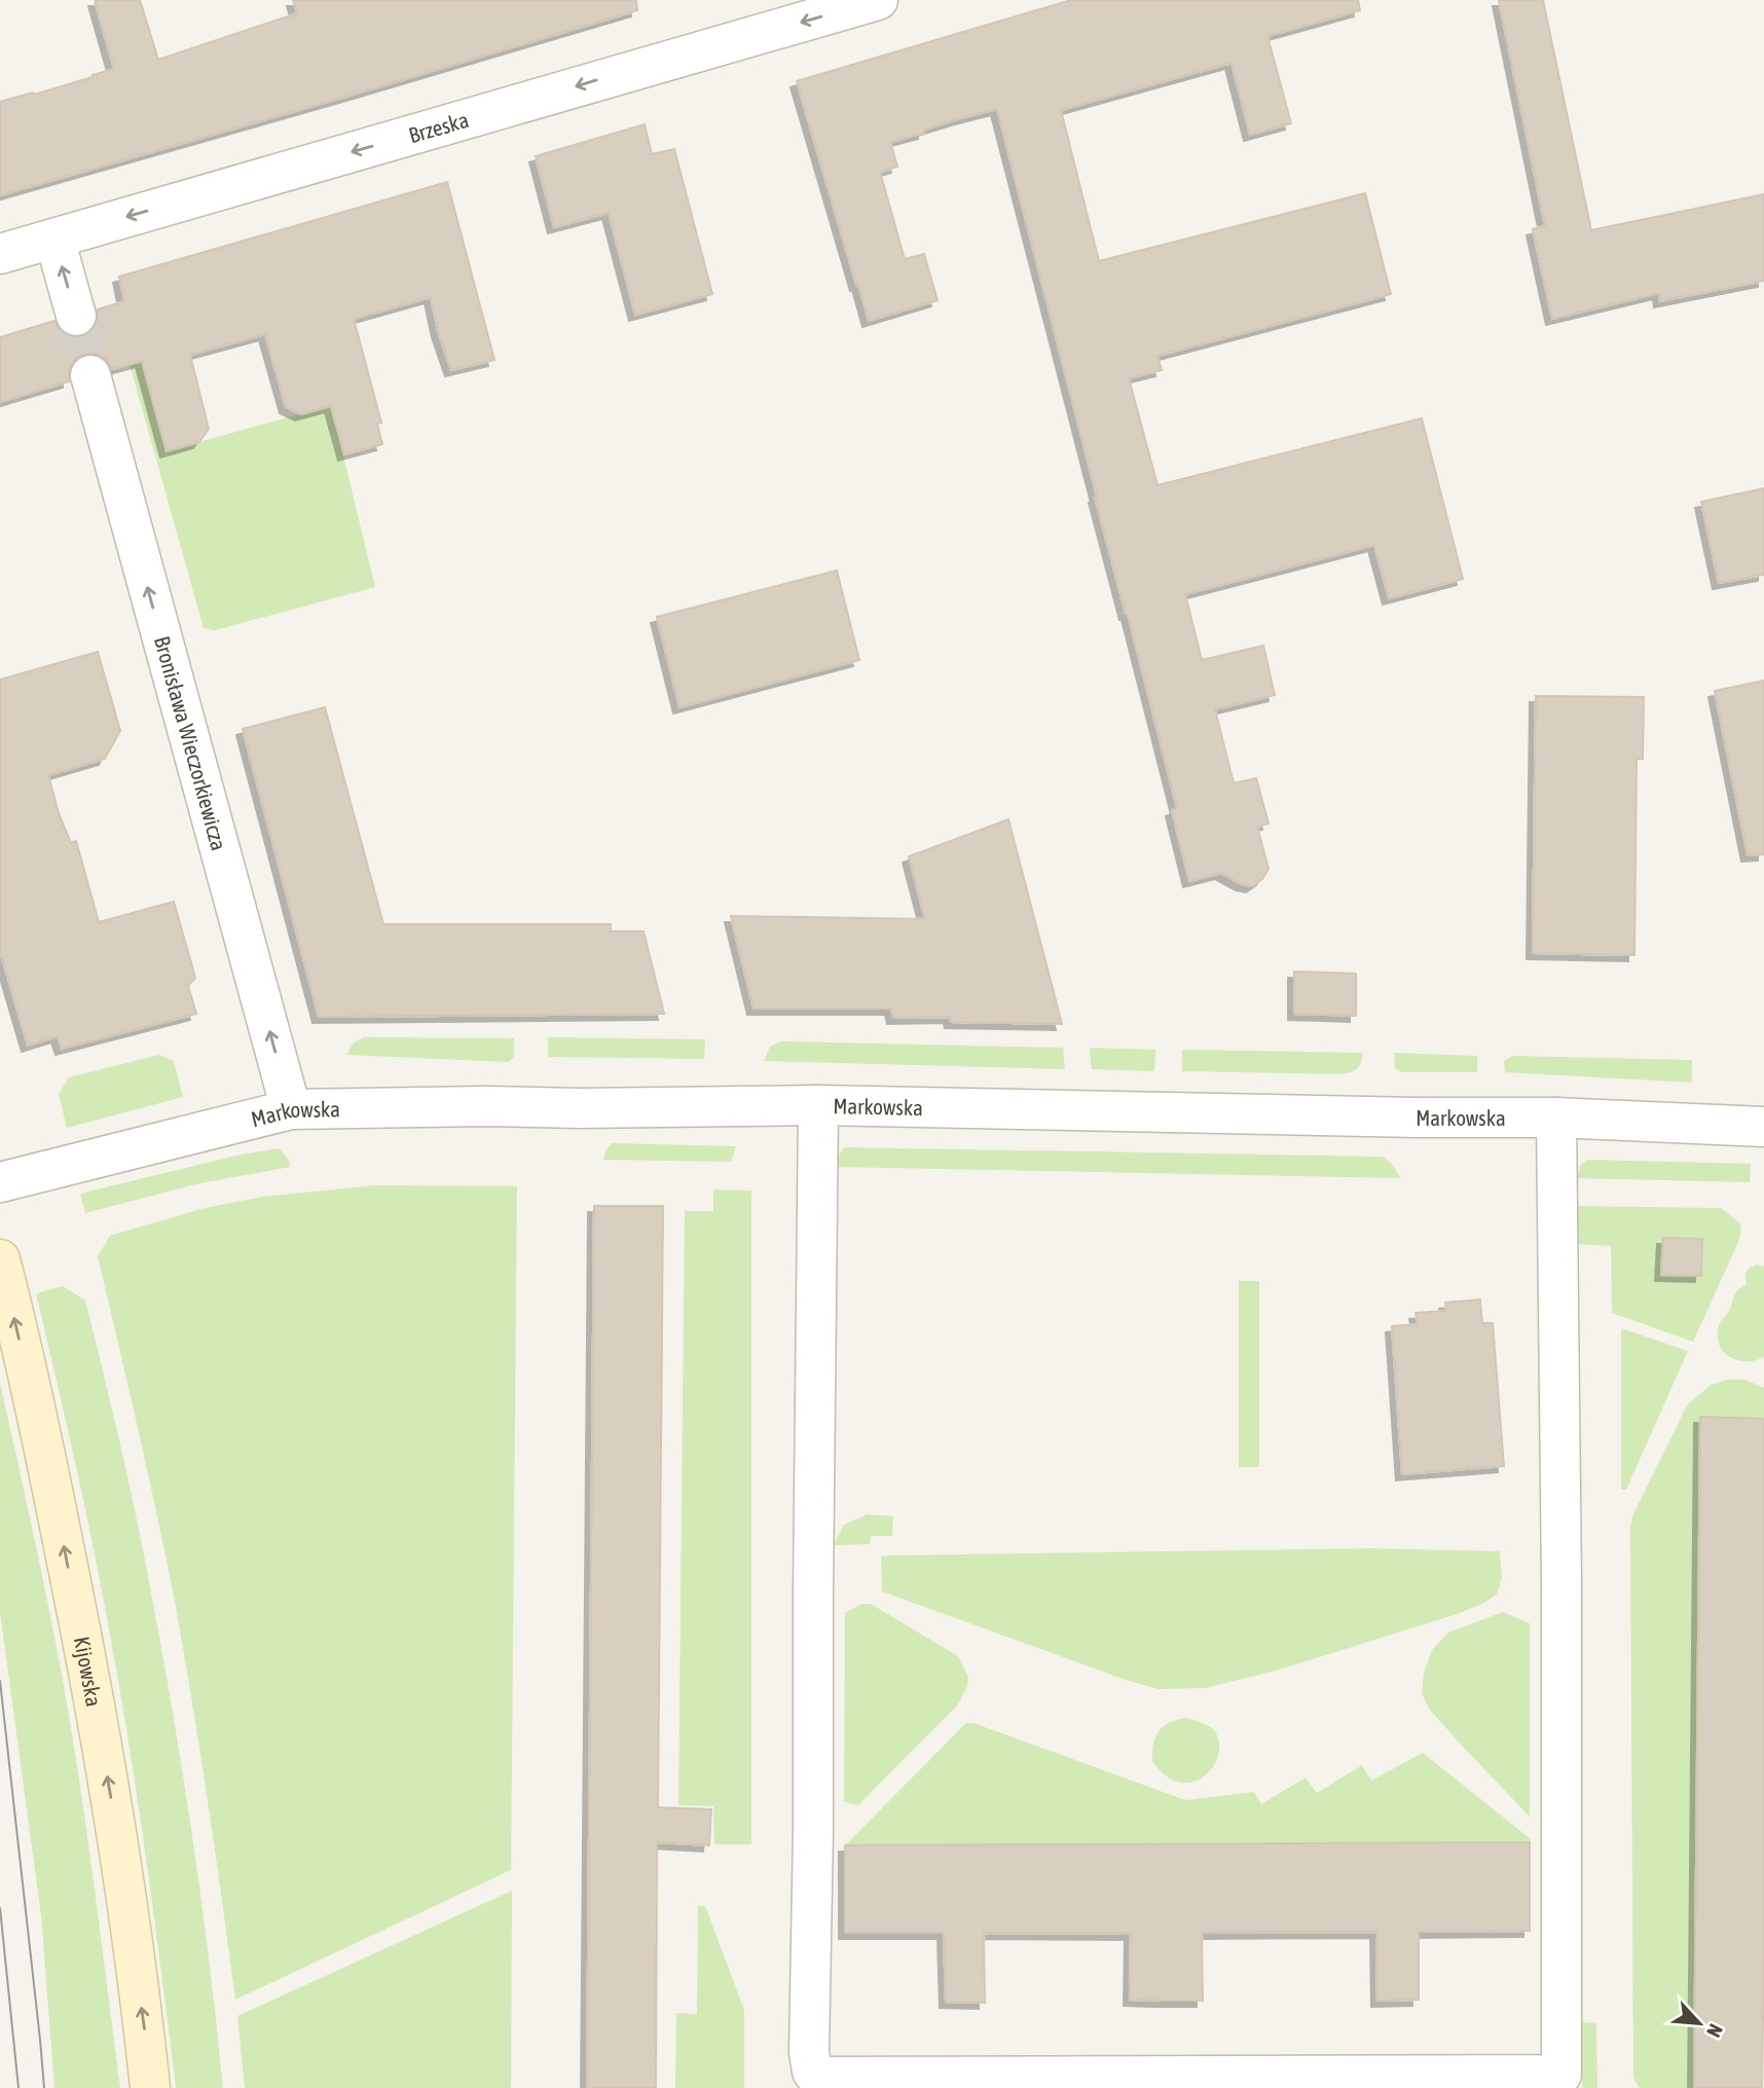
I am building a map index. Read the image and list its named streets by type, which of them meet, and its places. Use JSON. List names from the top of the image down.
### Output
{
  "streets": {
    "street": [
      "Brzeska",
      "Bronisława Wieczorkiewicza",
      "Markowska",
      "Kijowska"
    ]
  },
  "crossings": [
    ["Bronisława Wieczorkiewicza", "Markowska"]
  ],
  "one_way": ["Brzeska", "Bronisława Wieczorkiewicza", "Kijowska"],
  "north": "bottom right"
}
